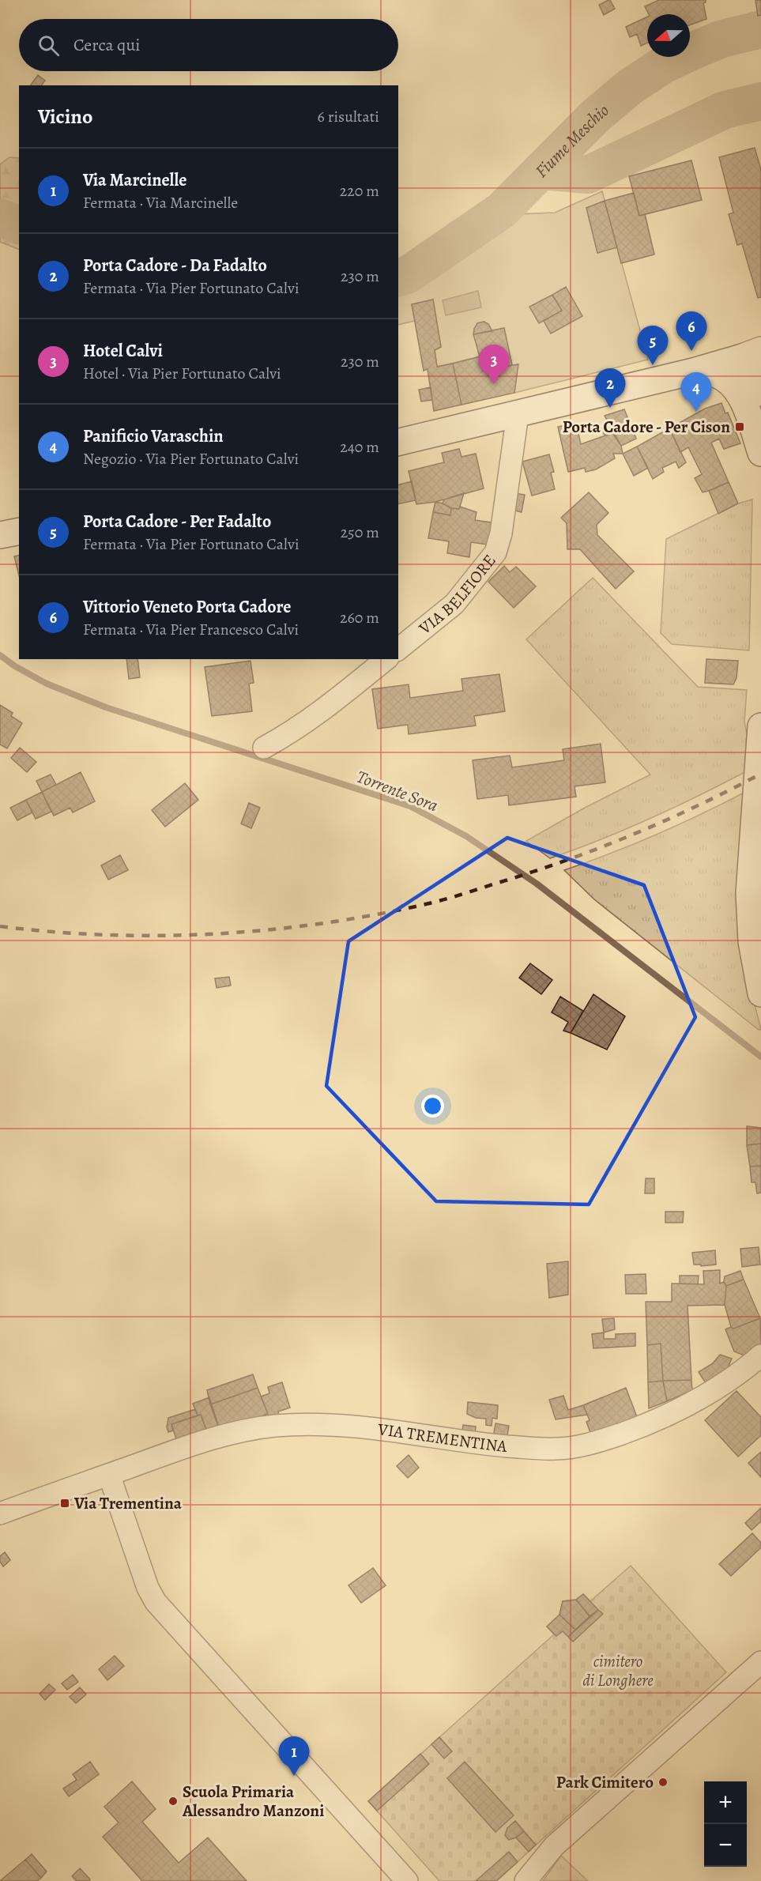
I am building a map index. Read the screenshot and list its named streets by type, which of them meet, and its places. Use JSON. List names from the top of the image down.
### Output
{
  "streets": {
    "street": ["VIA BELFIORE", "VIA TREMENTINA"]
  },
  "water": ["Fiume Meschio", "Torrente Sora"],
  "parks": ["cimitero di Longhere"],
  "places": {
    "transit": ["Porta Cadore - Per Cison", "Via Trementina"],
    "other": ["Park Cimitero", "Scuola Primaria Alessandro Manzoni"]
  },
  "north": "left",
  "page": {
    "search": "Cerca qui",
    "heading": ["Vicino", "6 risultati"],
    "list": [
      {
        "mark": "1",
        "name": "Via Marcinelle",
        "note": "Fermata · Via Marcinelle",
        "value": "220 m"
      },
      {
        "mark": "2",
        "name": "Porta Cadore - Da Fadalto",
        "note": "Fermata · Via Pier Fortunato Calvi",
        "value": "230 m"
      },
      {
        "mark": "3",
        "name": "Hotel Calvi",
        "note": "Hotel · Via Pier Fortunato Calvi",
        "value": "230 m"
      },
      {
        "mark": "4",
        "name": "Panificio Varaschin",
        "note": "Negozio · Via Pier Fortunato Calvi",
        "value": "240 m"
      },
      {
        "mark": "5",
        "name": "Porta Cadore - Per Fadalto",
        "note": "Fermata · Via Pier Fortunato Calvi",
        "value": "250 m"
      },
      {
        "mark": "6",
        "name": "Vittorio Veneto Porta Cadore",
        "note": "Fermata · Via Pier Francesco Calvi",
        "value": "260 m"
      }
    ],
    "pins": [
      "6",
      "5",
      "3",
      "2",
      "4",
      "1"
    ],
    "map_buttons": ["+", "−"]
  }
}
